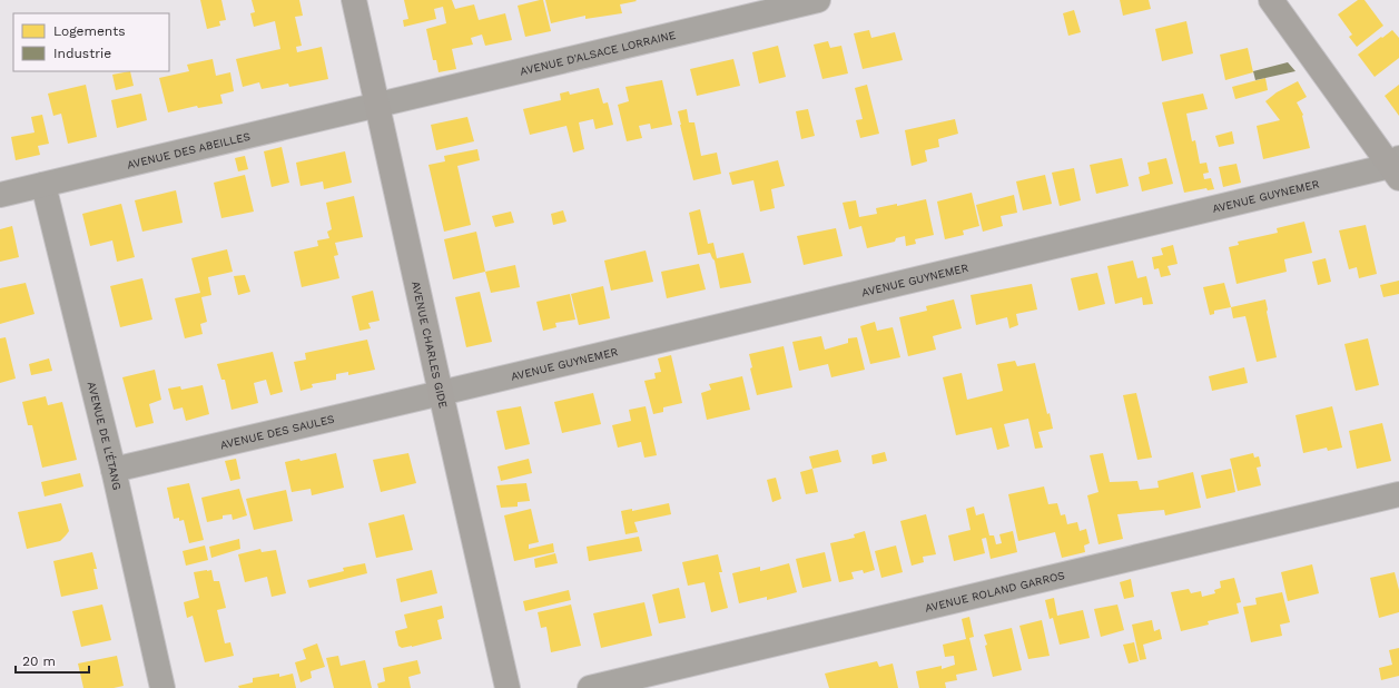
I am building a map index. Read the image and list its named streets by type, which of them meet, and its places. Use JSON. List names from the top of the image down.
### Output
{
  "streets": {
    "street": [
      "AVENUE D'ALSACE LORRAINE",
      "AVENUE DES ABEILLES",
      "AVENUE GUYNEMER",
      "AVENUE CHARLES GIDE",
      "AVENUE DES SAULES",
      "AVENUE DE L'ÉTANG",
      "AVENUE ROLAND GARROS"
    ]
  },
  "crossings": [
    ["AVENUE D'ALSACE LORRAINE", "AVENUE DES ABEILLES"],
    ["AVENUE D'ALSACE LORRAINE", "AVENUE CHARLES GIDE"],
    ["AVENUE DES ABEILLES", "AVENUE CHARLES GIDE"],
    ["AVENUE DES ABEILLES", "AVENUE DE L'ÉTANG"],
    ["AVENUE GUYNEMER", "AVENUE CHARLES GIDE"],
    ["AVENUE GUYNEMER", "AVENUE DES SAULES"],
    ["AVENUE CHARLES GIDE", "AVENUE DES SAULES"],
    ["AVENUE DES SAULES", "AVENUE DE L'ÉTANG"]
  ],
  "legend": ["Logements", "Industrie"],
  "scale_bar": "20 m"
}
